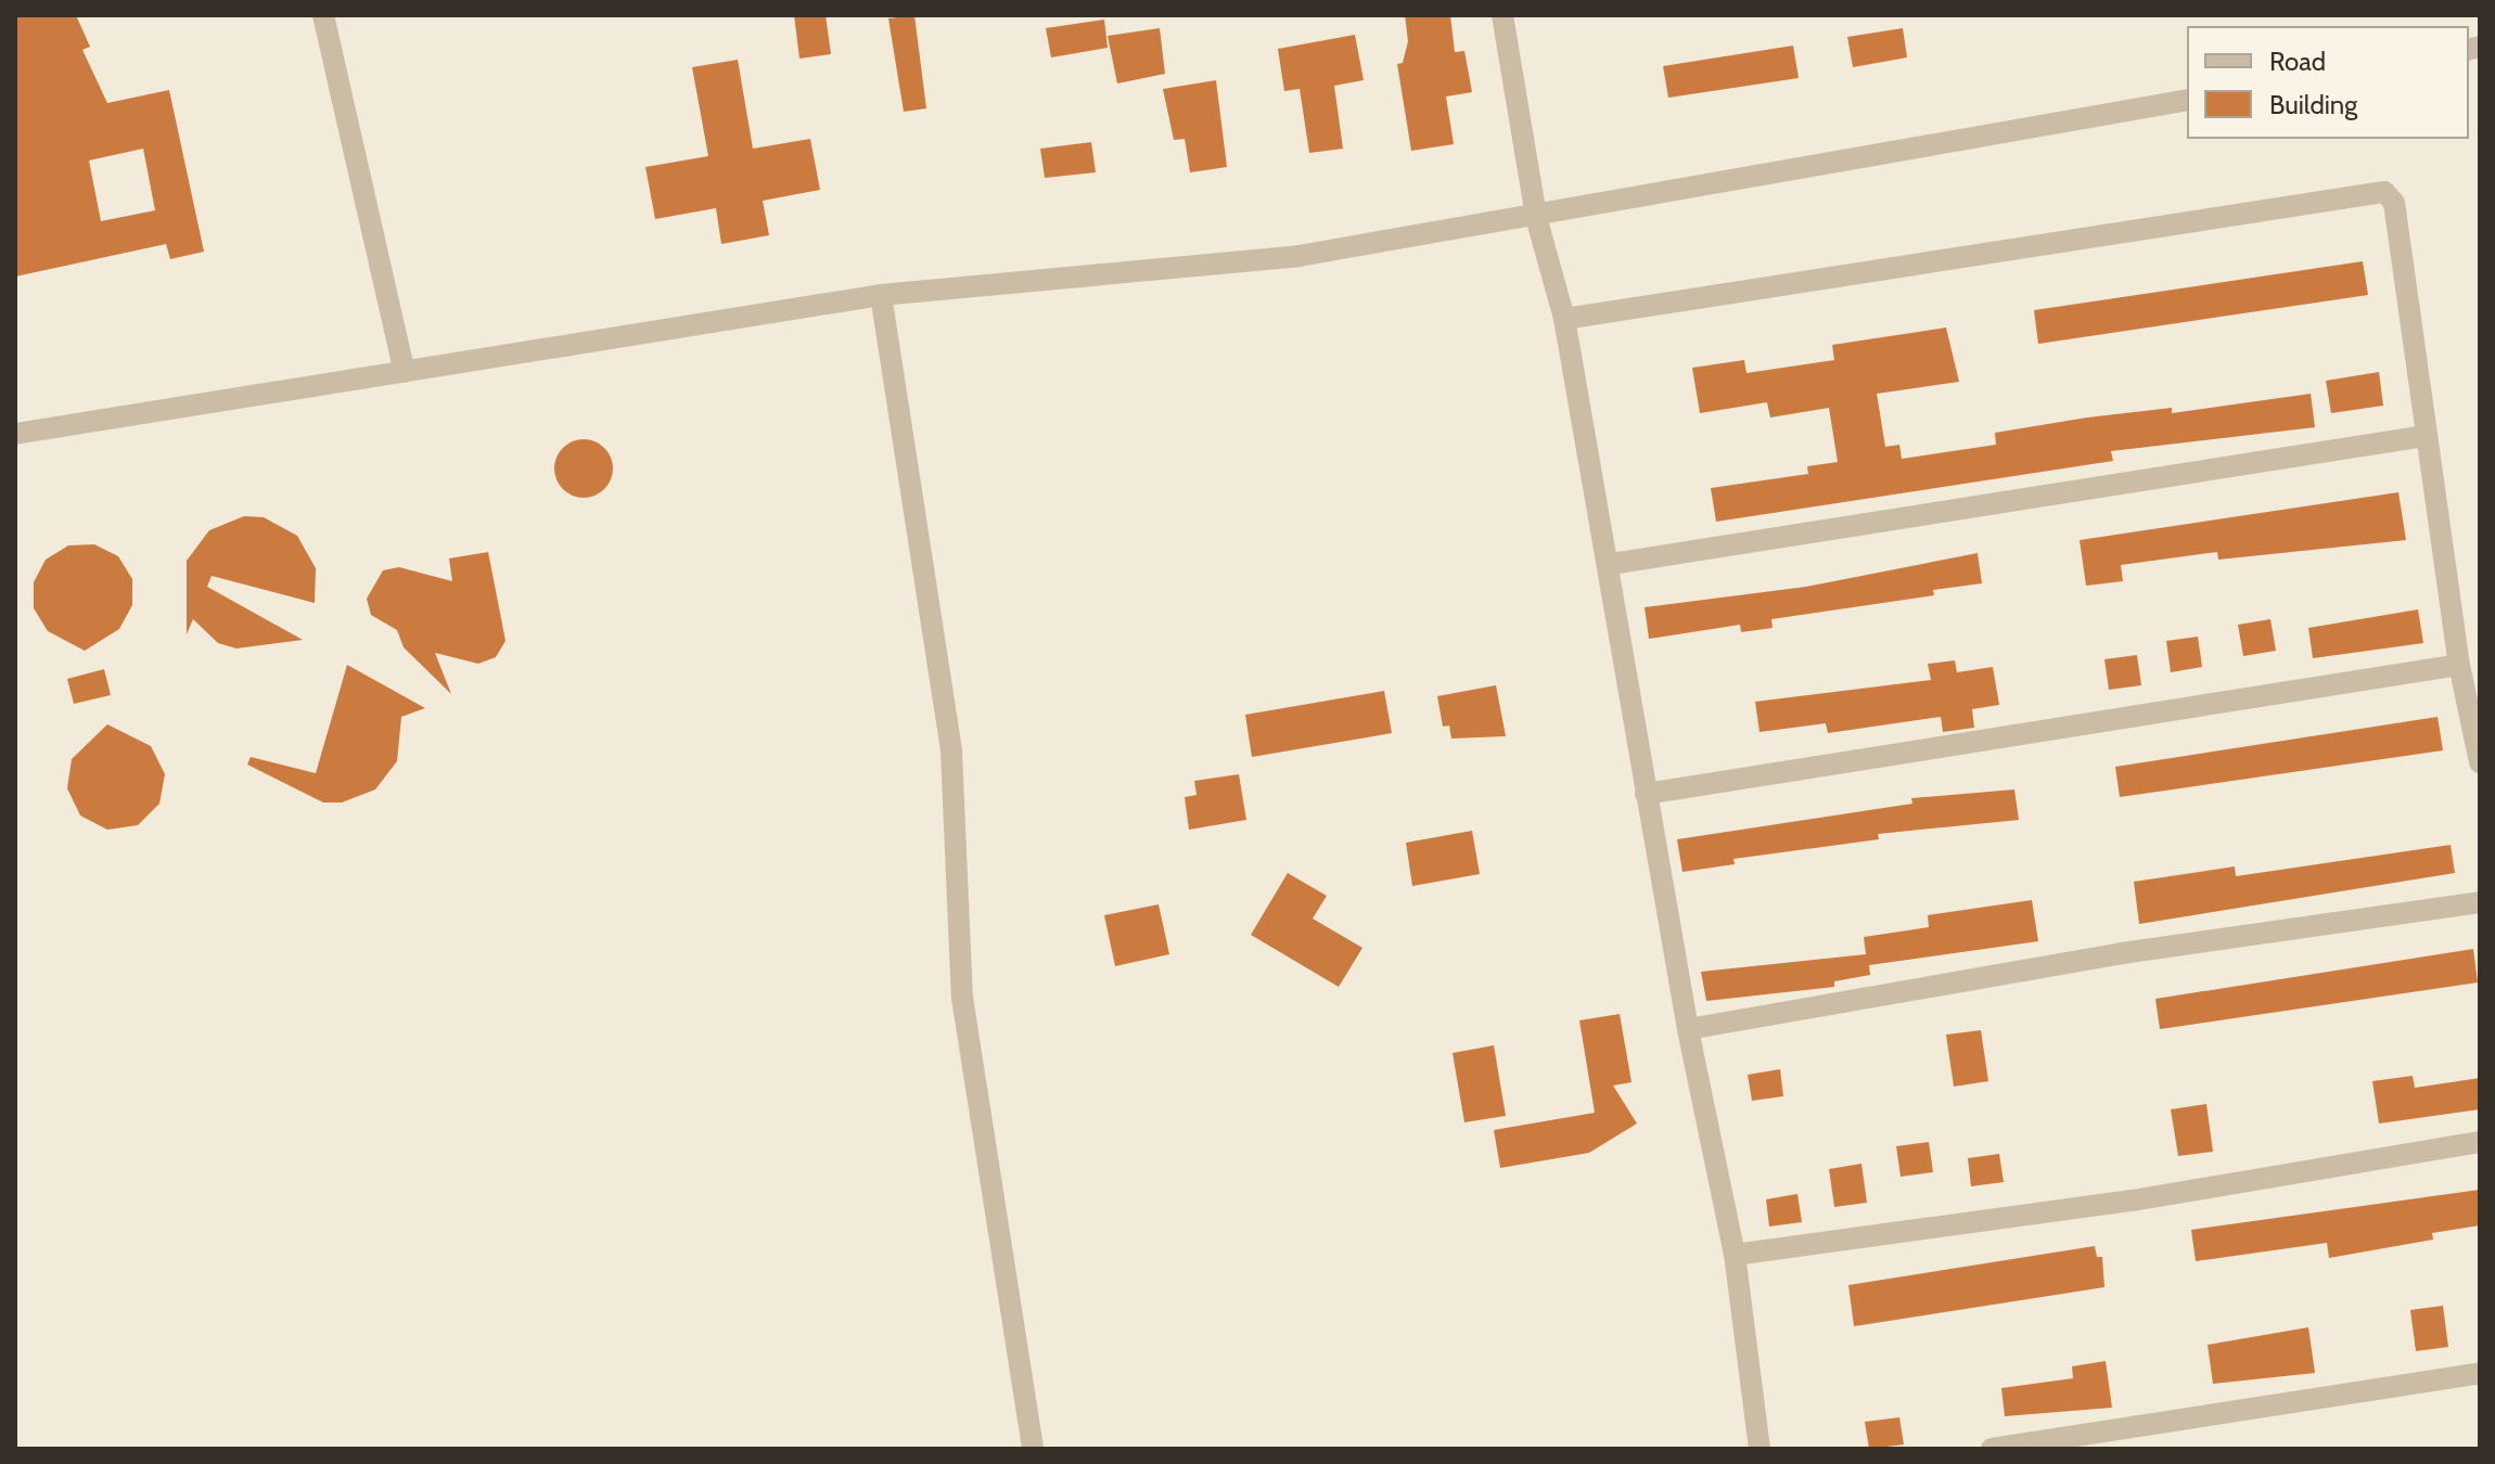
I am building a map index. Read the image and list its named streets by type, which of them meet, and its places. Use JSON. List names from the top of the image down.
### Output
{
  "legend": ["Road", "Building"]
}
